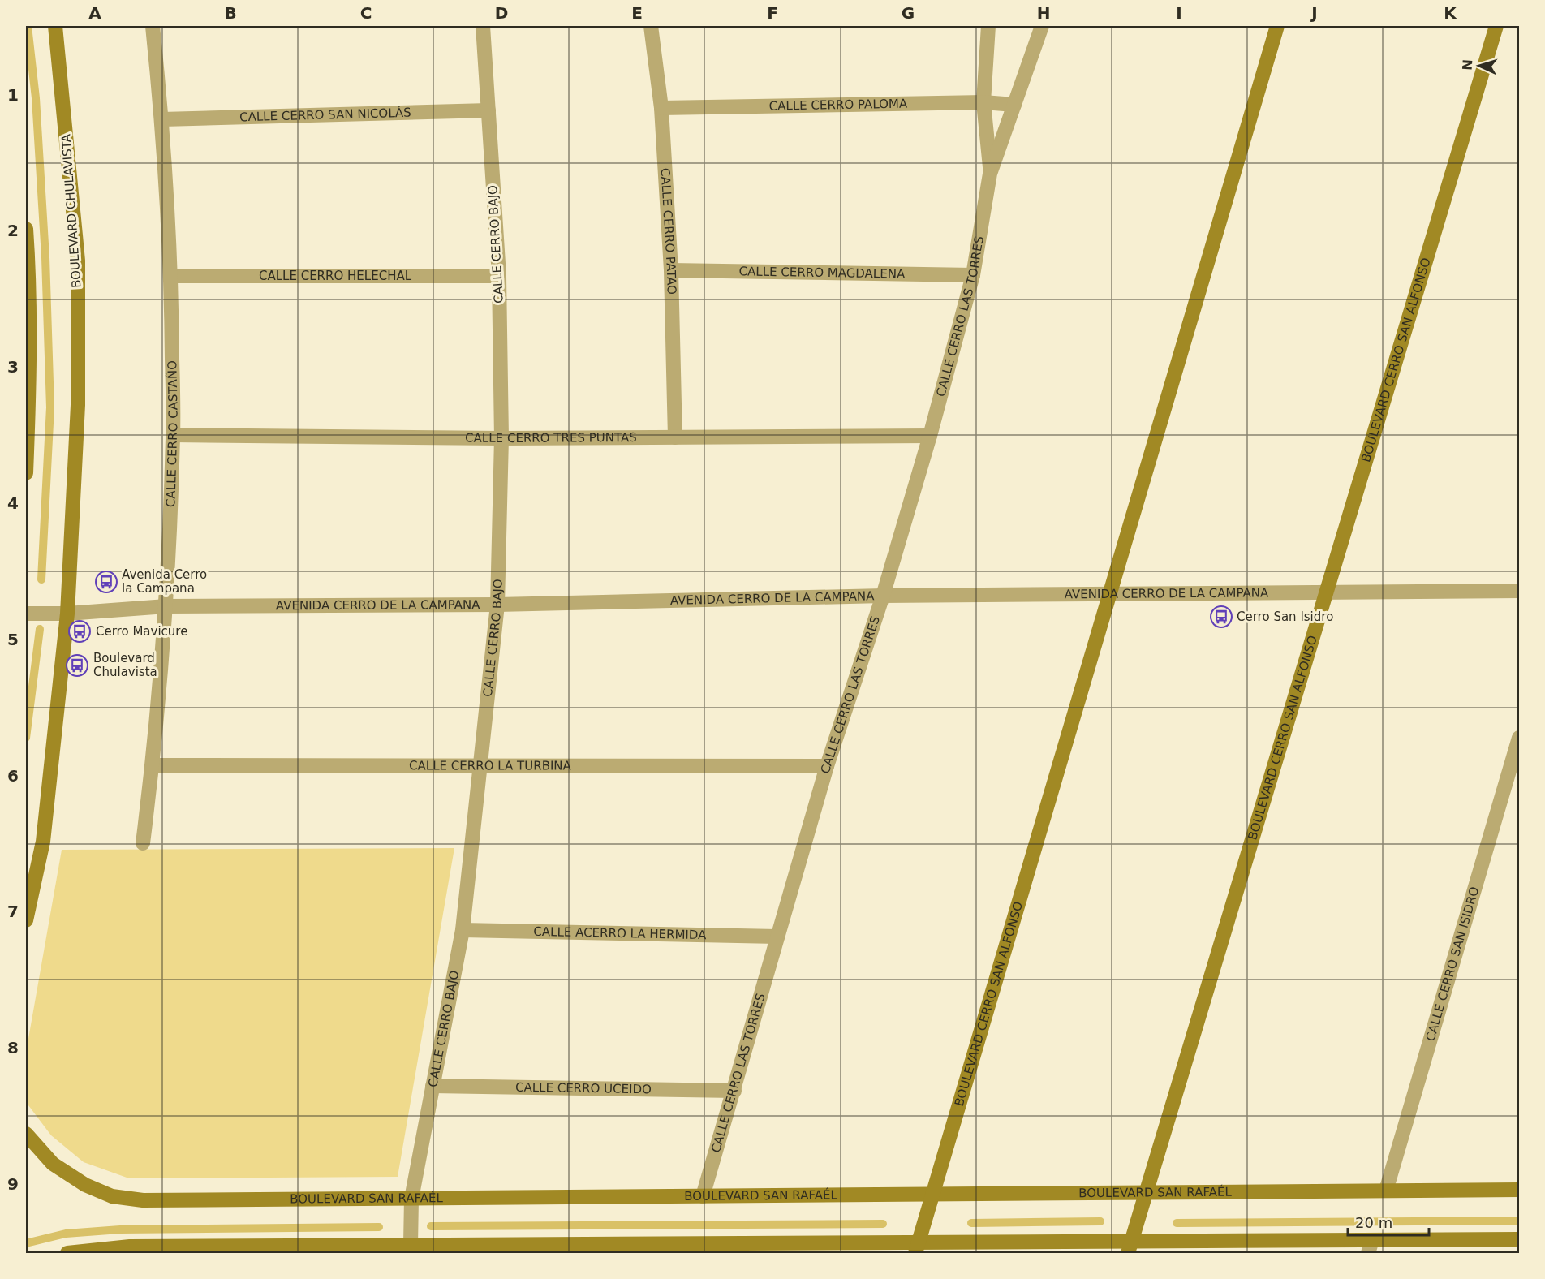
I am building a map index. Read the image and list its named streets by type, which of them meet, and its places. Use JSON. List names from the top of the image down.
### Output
{
  "streets": {
    "street": [
      "CALLE CERRO PALOMA",
      "CALLE CERRO SAN NICOLÁS",
      "BOULEVARD CHULAVISTA",
      "CALLE CERRO PATAO",
      "CALLE CERRO BAJO",
      "CALLE CERRO MAGDALENA",
      "CALLE CERRO HELECHAL",
      "CALLE CERRO LAS TORRES",
      "BOULEVARD CERRO SAN ALFONSO",
      "CALLE CERRO CASTAÑO",
      "CALLE CERRO TRES PUNTAS",
      "AVENIDA CERRO DE LA CAMPANA",
      "CALLE CERRO LA TURBINA",
      "CALLE ACERRO LA HERMIDA",
      "CALLE CERRO SAN ISIDRO",
      "CALLE CERRO UCEIDO",
      "BOULEVARD SAN RAFAÉL"
    ]
  },
  "crossings": [
    ["CALLE CERRO PALOMA", "CALLE CERRO PATAO"],
    ["CALLE CERRO PALOMA", "CALLE CERRO LAS TORRES"],
    ["CALLE CERRO SAN NICOLÁS", "CALLE CERRO BAJO"],
    ["CALLE CERRO SAN NICOLÁS", "CALLE CERRO CASTAÑO"],
    ["BOULEVARD CHULAVISTA", "AVENIDA CERRO DE LA CAMPANA"],
    ["CALLE CERRO PATAO", "CALLE CERRO MAGDALENA"],
    ["CALLE CERRO PATAO", "CALLE CERRO TRES PUNTAS"],
    ["CALLE CERRO BAJO", "CALLE CERRO HELECHAL"],
    ["CALLE CERRO BAJO", "CALLE CERRO TRES PUNTAS"],
    ["CALLE CERRO BAJO", "AVENIDA CERRO DE LA CAMPANA"],
    ["CALLE CERRO BAJO", "CALLE CERRO LA TURBINA"],
    ["CALLE CERRO BAJO", "CALLE ACERRO LA HERMIDA"],
    ["CALLE CERRO BAJO", "CALLE CERRO UCEIDO"],
    ["CALLE CERRO BAJO", "BOULEVARD SAN RAFAÉL"],
    ["CALLE CERRO MAGDALENA", "CALLE CERRO LAS TORRES"],
    ["CALLE CERRO HELECHAL", "CALLE CERRO CASTAÑO"],
    ["CALLE CERRO LAS TORRES", "CALLE CERRO TRES PUNTAS"],
    ["CALLE CERRO LAS TORRES", "AVENIDA CERRO DE LA CAMPANA"],
    ["CALLE CERRO LAS TORRES", "CALLE CERRO LA TURBINA"],
    ["CALLE CERRO LAS TORRES", "CALLE ACERRO LA HERMIDA"],
    ["CALLE CERRO LAS TORRES", "CALLE CERRO UCEIDO"],
    ["CALLE CERRO LAS TORRES", "BOULEVARD SAN RAFAÉL"],
    ["BOULEVARD CERRO SAN ALFONSO", "AVENIDA CERRO DE LA CAMPANA"],
    ["BOULEVARD CERRO SAN ALFONSO", "BOULEVARD SAN RAFAÉL"],
    ["CALLE CERRO CASTAÑO", "CALLE CERRO TRES PUNTAS"],
    ["CALLE CERRO CASTAÑO", "AVENIDA CERRO DE LA CAMPANA"],
    ["CALLE CERRO CASTAÑO", "CALLE CERRO LA TURBINA"],
    ["CALLE CERRO SAN ISIDRO", "BOULEVARD SAN RAFAÉL"]
  ],
  "places": {
    "bus stop": [
      "Avenida Cerro la Campana",
      "Cerro San Isidro",
      "Cerro Mavicure",
      "Boulevard Chulavista"
    ]
  },
  "scale_bar": "20 m",
  "north": "left",
  "grid": {
    "columns": [
      "A",
      "B",
      "C",
      "D",
      "E",
      "F",
      "G",
      "H",
      "I",
      "J",
      "K"
    ],
    "rows": [
      "1",
      "2",
      "3",
      "4",
      "5",
      "6",
      "7",
      "8",
      "9"
    ]
  }
}
